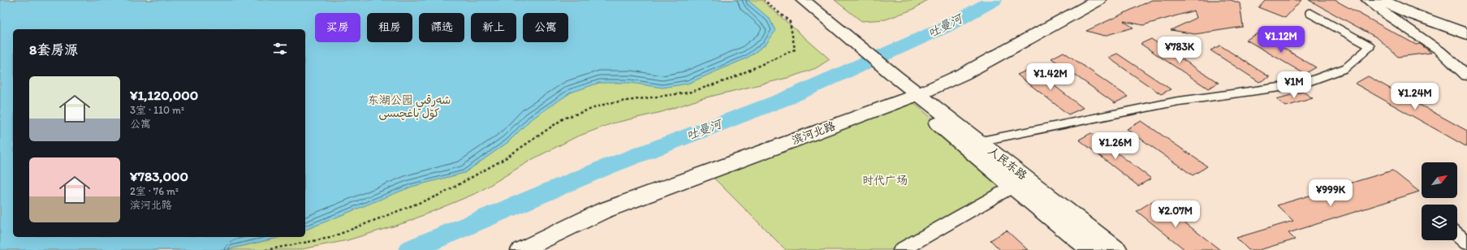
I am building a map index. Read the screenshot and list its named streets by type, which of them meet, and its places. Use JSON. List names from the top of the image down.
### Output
{
  "streets": {
    "main road": ["滨河北路", "人民东路"]
  },
  "crossings": [
    ["滨河北路", "人民东路"]
  ],
  "water": ["吐曼河"],
  "parks": ["东湖公园 شەرقىي كۆل باغچىسى", "时代广场"],
  "north": "top right",
  "page": {
    "chip": [
      "买房",
      "租房",
      "筛选",
      "新上",
      "公寓"
    ],
    "price": [
      "¥1.12M",
      "¥783K",
      "¥1.42M",
      "¥1M",
      "¥1.24M",
      "¥1.26M",
      "¥999K",
      "¥2.07M"
    ],
    "heading": "8套房源",
    "list": [
      {
        "name": "¥1,120,000",
        "note": "3室 · 110 m² · 公寓"
      },
      {
        "name": "¥783,000",
        "note": "2室 · 76 m² · 滨河北路"
      }
    ]
  }
}
